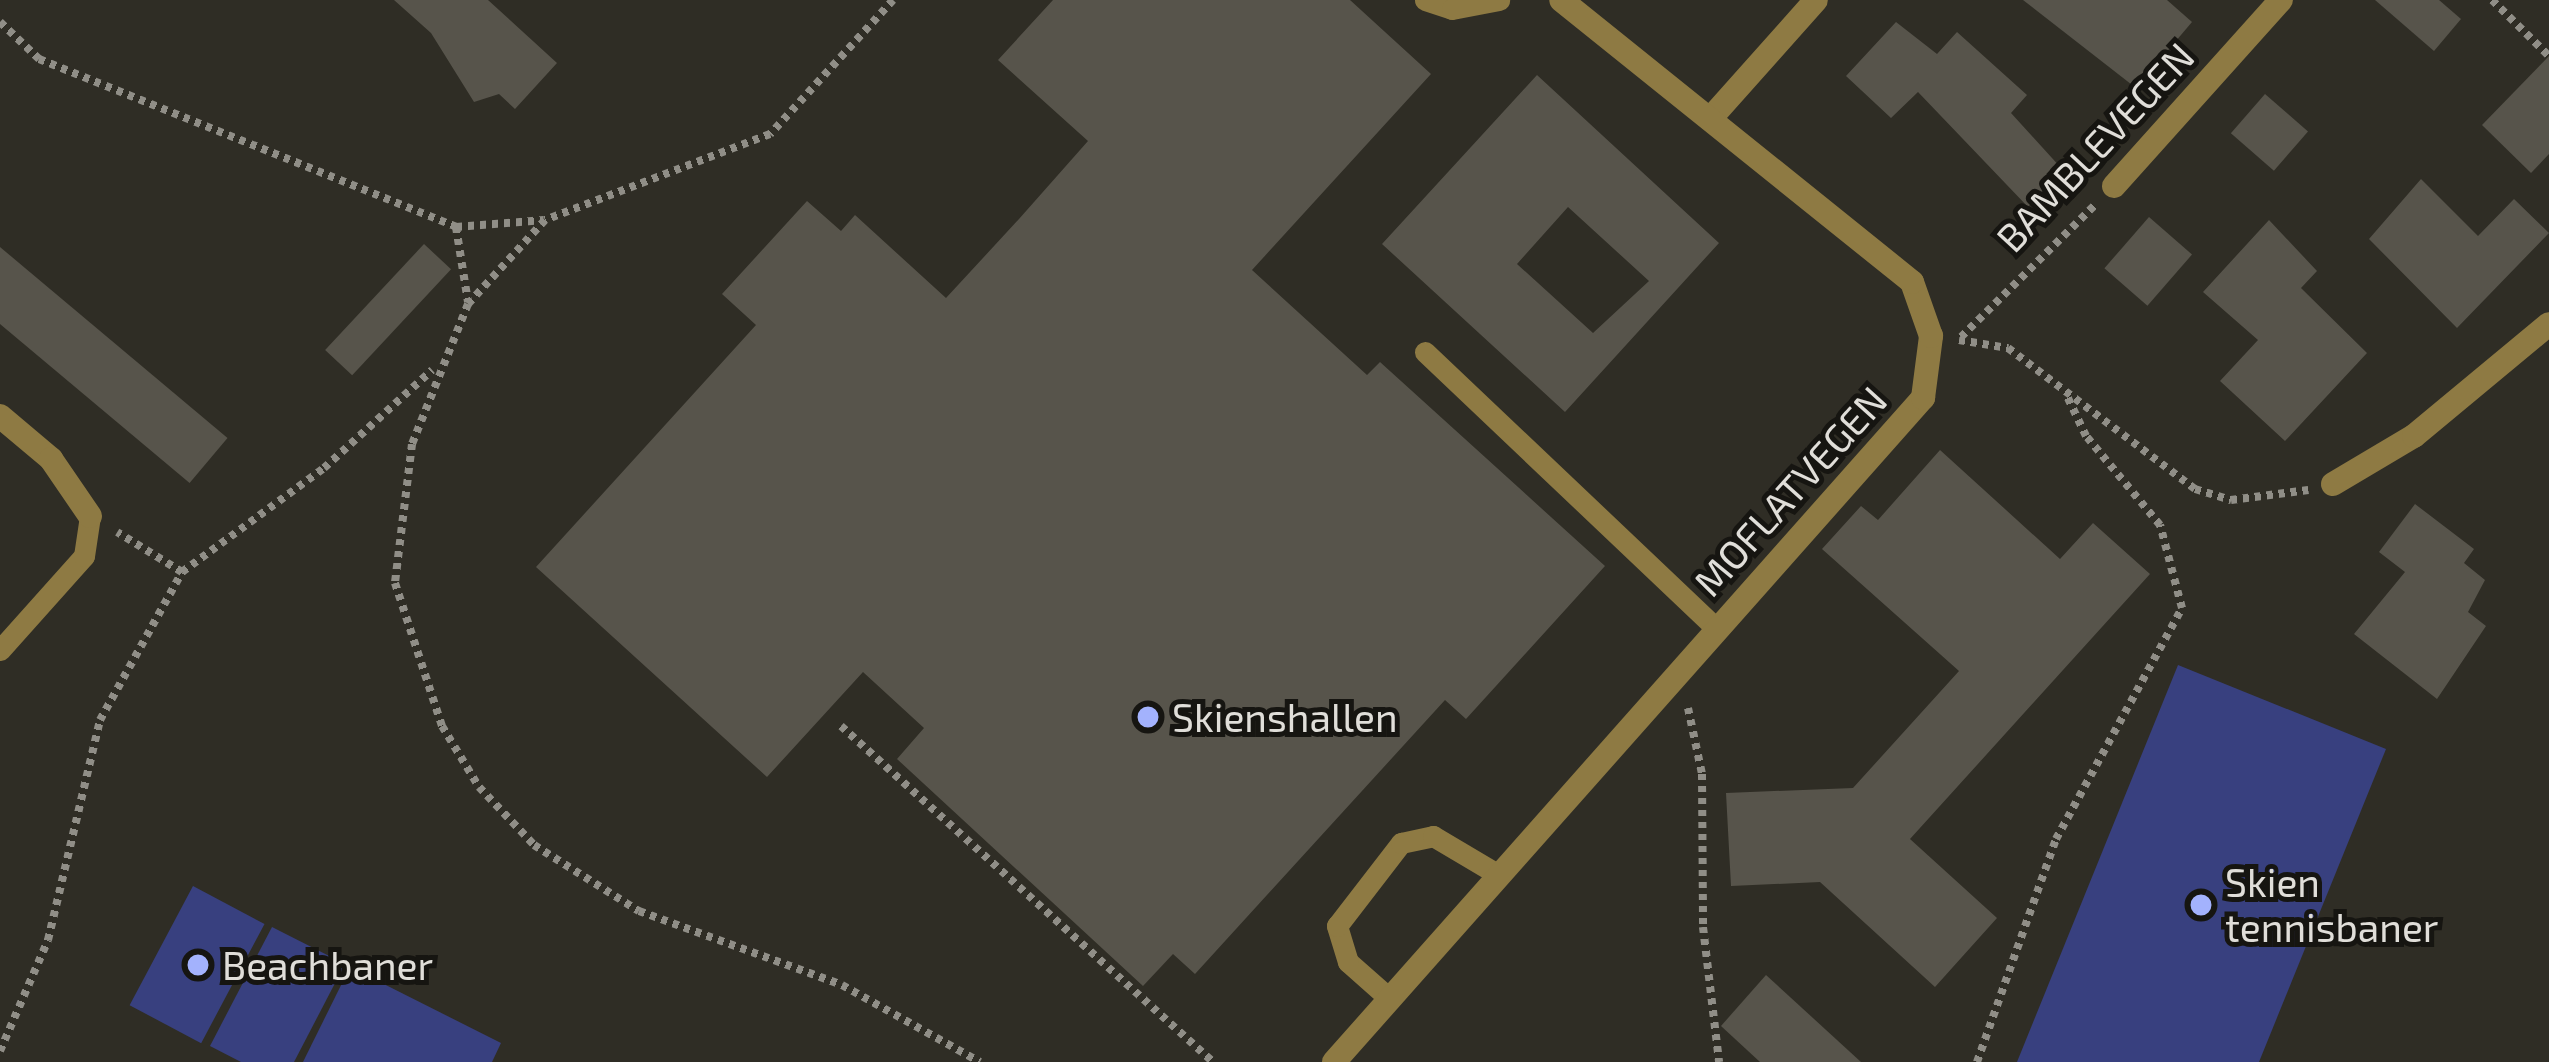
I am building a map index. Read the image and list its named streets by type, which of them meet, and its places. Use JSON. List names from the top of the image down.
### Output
{
  "streets": {
    "street": ["BAMBLEVEGEN", "MOFLATVEGEN"]
  },
  "places": ["Skienshallen", "Skien tennisbaner", "Beachbaner"]
}
